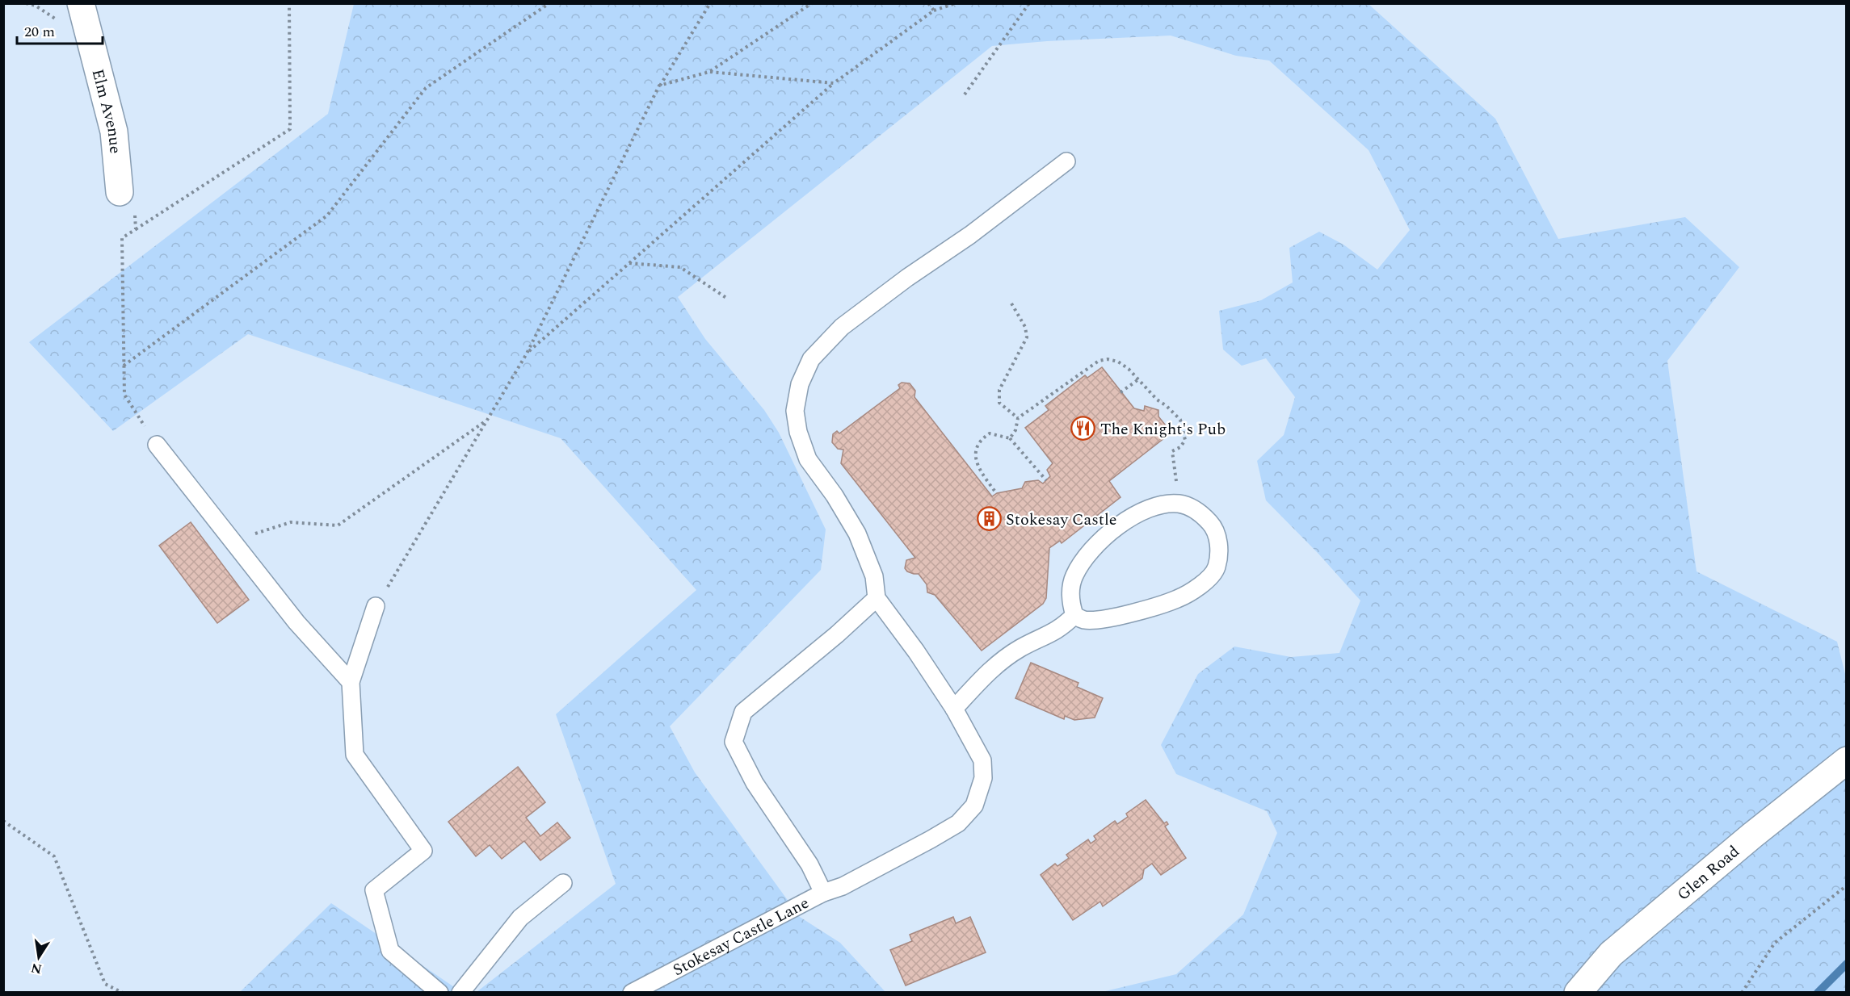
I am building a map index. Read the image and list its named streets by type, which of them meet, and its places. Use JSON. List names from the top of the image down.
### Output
{
  "streets": {
    "street": ["Elm Avenue", "Glen Road"],
    "lane": ["Stokesay Castle Lane"]
  },
  "places": {
    "restaurant": ["The Knight's Pub"],
    "building": ["Stokesay Castle"]
  },
  "scale_bar": "20 m",
  "north": "bottom"
}
